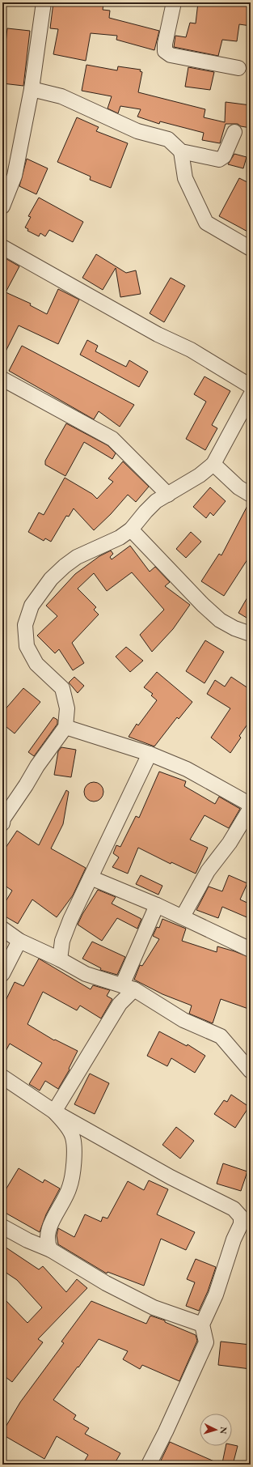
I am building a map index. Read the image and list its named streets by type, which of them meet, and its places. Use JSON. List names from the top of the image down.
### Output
{
  "north": "right"
}
